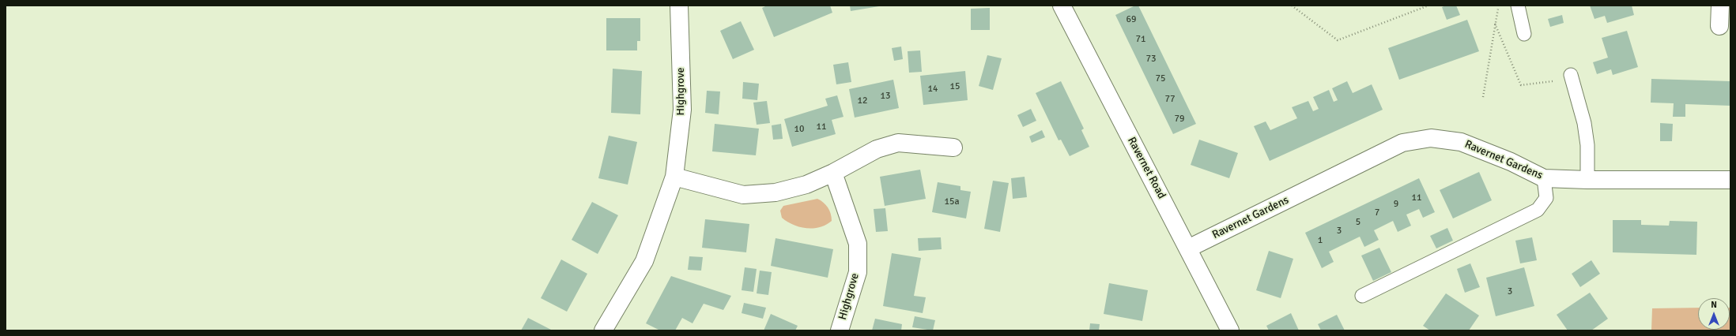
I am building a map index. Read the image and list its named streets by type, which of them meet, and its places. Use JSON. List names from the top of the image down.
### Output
{
  "streets": {
    "street": ["Highgrove", "Ravernet Gardens", "Ravernet Road"]
  },
  "crossings": [
    ["Ravernet Gardens", "Ravernet Road"]
  ],
  "house_numbers": [
    "69",
    "71",
    "73",
    "75",
    "15",
    "14",
    "13",
    "77",
    "12",
    "79",
    "11",
    "10",
    "11",
    "15a",
    "9",
    "7",
    "5",
    "3",
    "1",
    "3"
  ],
  "north": "top"
}
